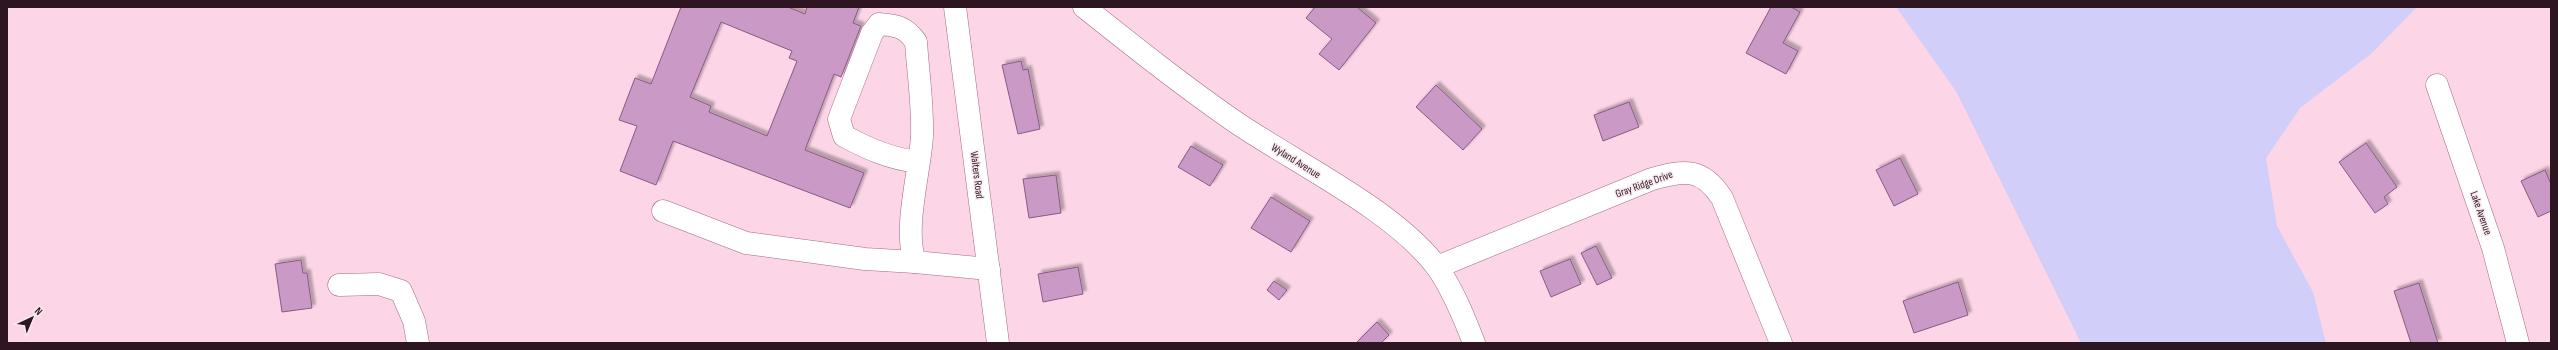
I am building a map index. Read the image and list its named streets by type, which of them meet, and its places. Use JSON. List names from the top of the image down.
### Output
{
  "streets": {
    "street": [
      "Wyland Avenue",
      "Walters Road",
      "Gray Ridge Drive",
      "Lake Avenue"
    ]
  },
  "crossings": [
    ["Wyland Avenue", "Gray Ridge Drive"]
  ],
  "north": "top right"
}
